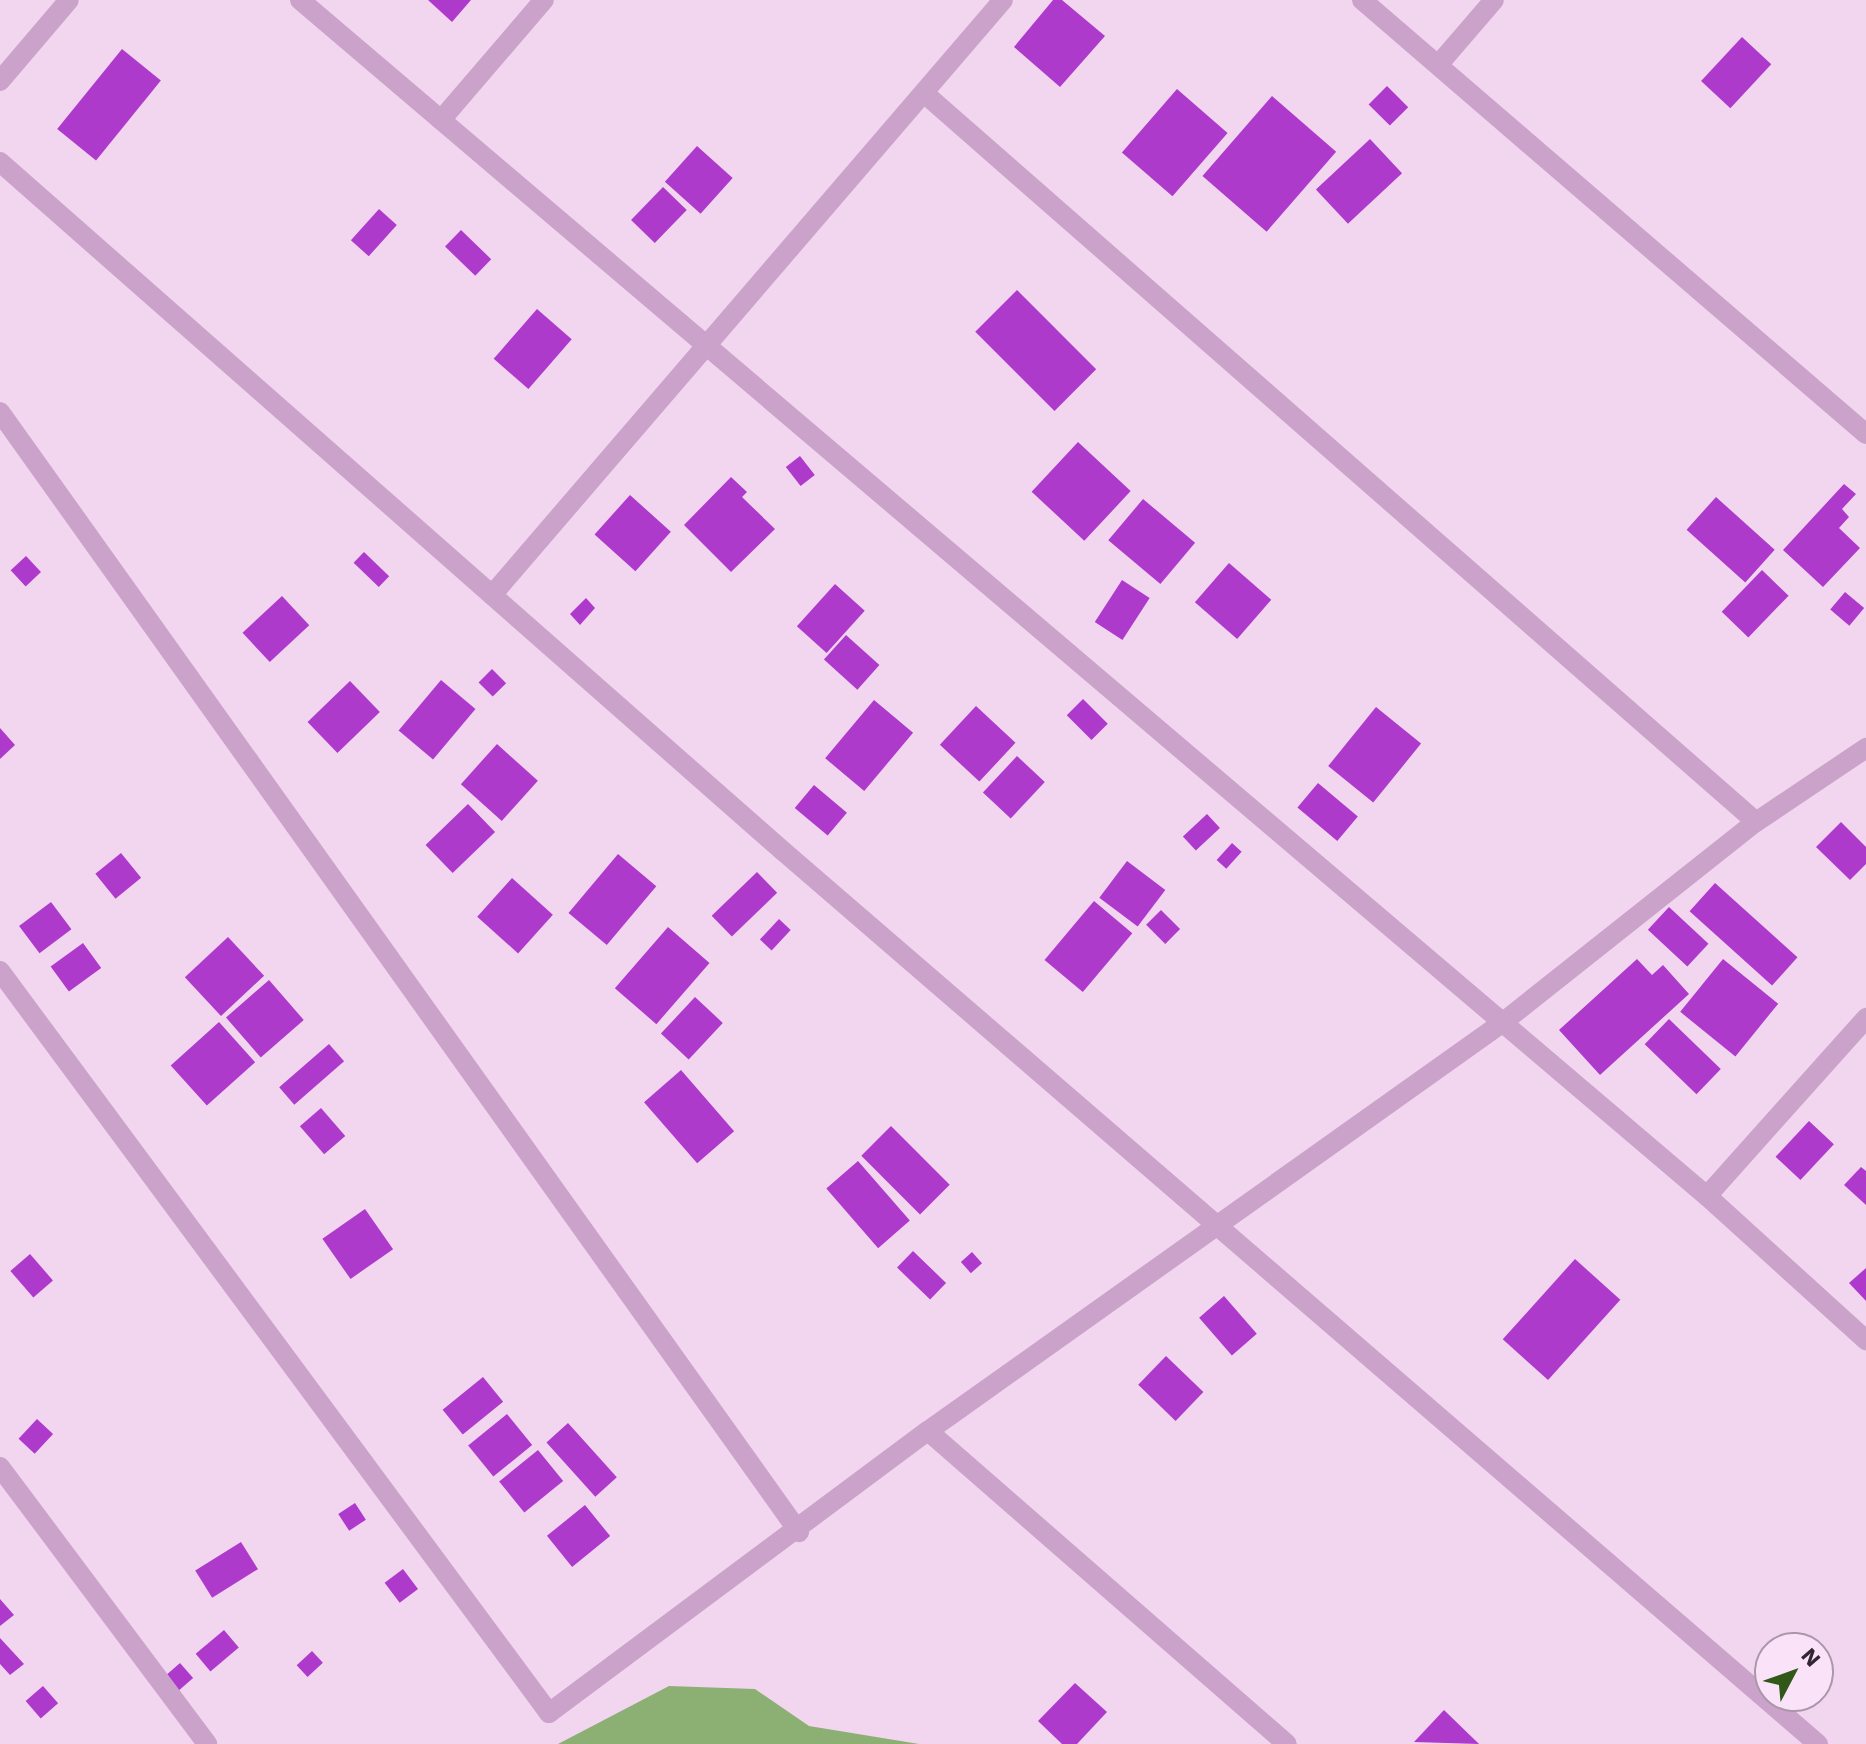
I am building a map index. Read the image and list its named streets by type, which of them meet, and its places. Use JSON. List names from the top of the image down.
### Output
{
  "north": "top right"
}
